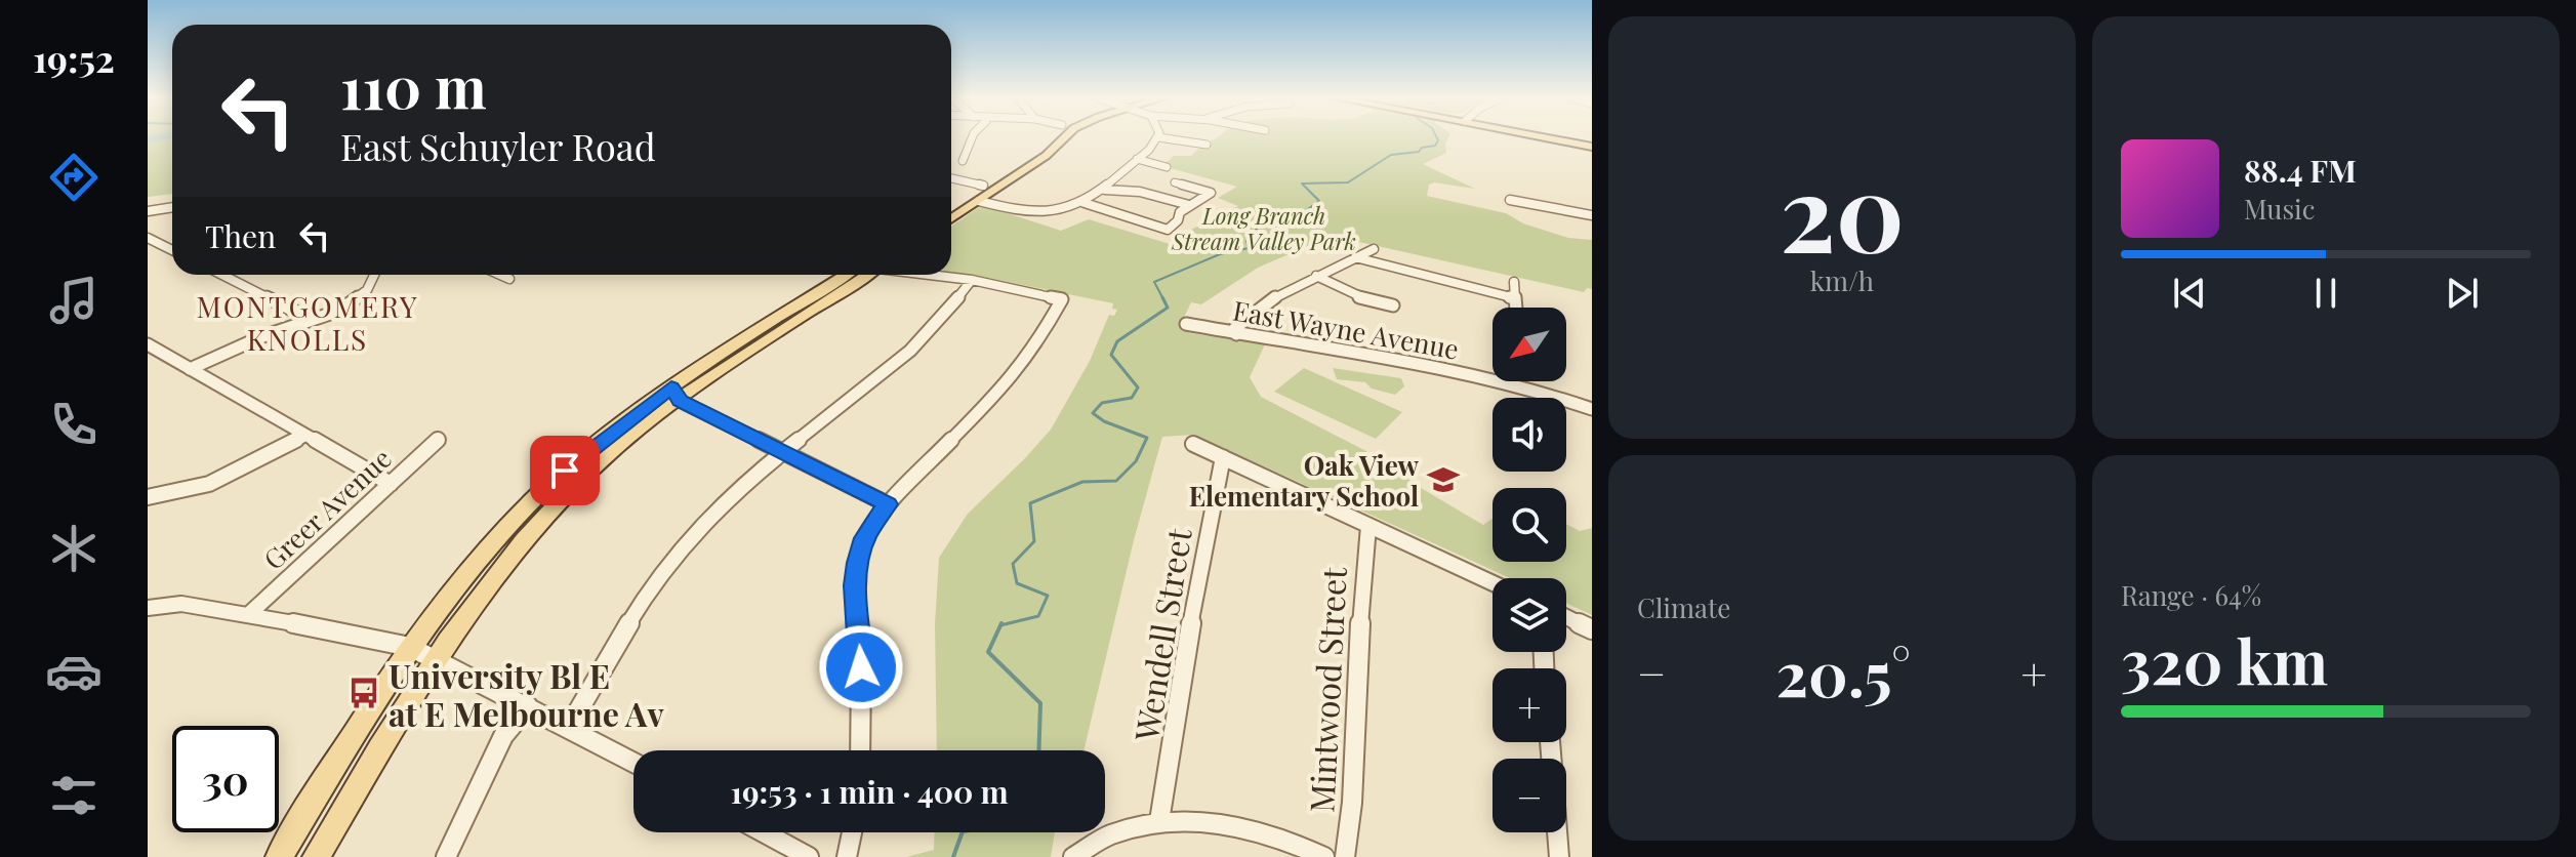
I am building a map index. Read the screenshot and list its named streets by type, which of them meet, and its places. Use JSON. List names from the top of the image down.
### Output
{
  "streets": {
    "street": [
      "East Wayne Avenue",
      "Greer Avenue",
      "Wendell Street",
      "Mintwood Street"
    ]
  },
  "districts": ["MONTGOMERY KNOLLS"],
  "parks": ["Long Branch Stream Valley Park"],
  "places": {
    "school or university": ["Oak View Elementary School"],
    "bus stop": ["University Bl E at E Melbourne Av"]
  },
  "north": "bottom left",
  "page": {
    "tabs": "19:52",
    "tile": [
      ["20", "km/h"],
      "Climate",
      ["Range · 64%", "320 km"]
    ],
    "turn": ["110 m", "East Schuyler Road"],
    "song": ["88.4 FM", "Music"],
    "then": "Then",
    "map_buttons": ["+", "−"],
    "heat": ["−", "20.5°", "+"],
    "limit": "30",
    "trip": "19:53 · 1 min · 400 m"
  }
}
